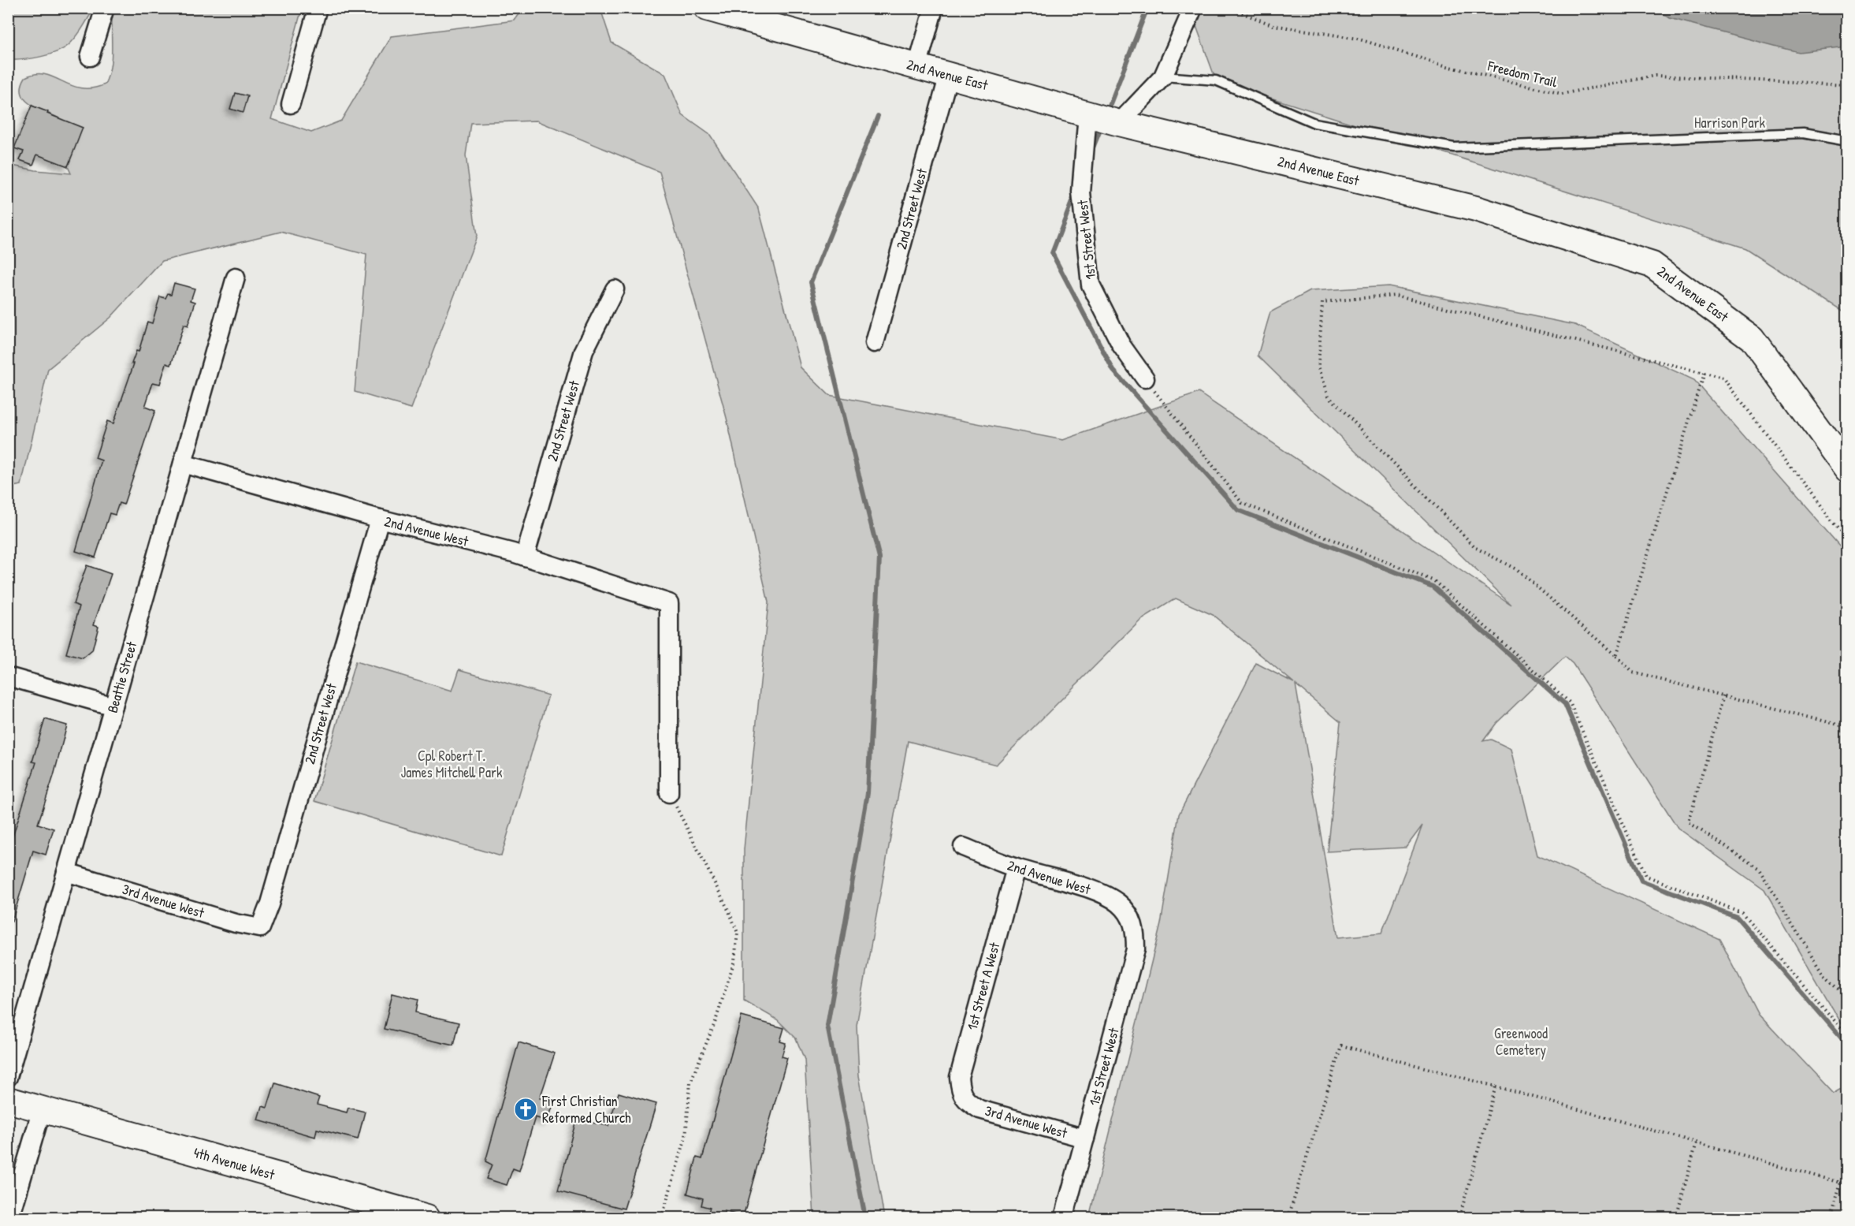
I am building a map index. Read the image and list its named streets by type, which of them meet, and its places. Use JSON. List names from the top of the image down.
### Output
{
  "streets": {
    "main road": ["2nd Avenue East", "4th Avenue West"],
    "street": [
      "2nd Street West",
      "1st Street West",
      "2nd Avenue West",
      "Beattie Street",
      "3rd Avenue West",
      "1st Street A West"
    ],
    "path": ["Freedom Trail"]
  },
  "crossings": [
    ["2nd Avenue East", "2nd Street West"],
    ["2nd Avenue East", "1st Street West"],
    ["2nd Street West", "2nd Avenue West"],
    ["2nd Street West", "3rd Avenue West"],
    ["1st Street West", "2nd Avenue West"],
    ["1st Street West", "3rd Avenue West"],
    ["2nd Avenue West", "Beattie Street"],
    ["2nd Avenue West", "1st Street A West"],
    ["Beattie Street", "3rd Avenue West"],
    ["3rd Avenue West", "1st Street A West"]
  ],
  "parks": ["Harrison Park", "Cpl Robert T. James Mitchell Park", "Greenwood Cemetery"],
  "places": {
    "church": ["First Christian Reformed Church"]
  }
}
